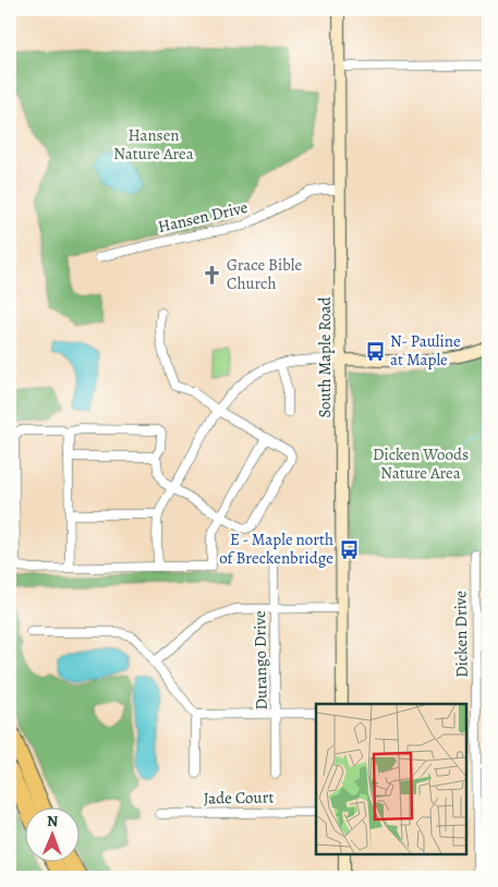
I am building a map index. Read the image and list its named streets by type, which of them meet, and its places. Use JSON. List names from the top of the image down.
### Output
{
  "streets": {
    "street": [
      "Hansen Drive",
      "South Maple Road",
      "Dicken Drive",
      "Durango Drive",
      "Jade Court"
    ]
  },
  "crossings": [
    ["Hansen Drive", "South Maple Road"]
  ],
  "parks": ["Hansen Nature Area", "Dicken Woods Nature Area"],
  "places": {
    "church": ["Grace Bible Church"],
    "bus stop": ["N- Pauline at Maple", "E - Maple north of Breckenbridge"]
  },
  "north": "top"
}
